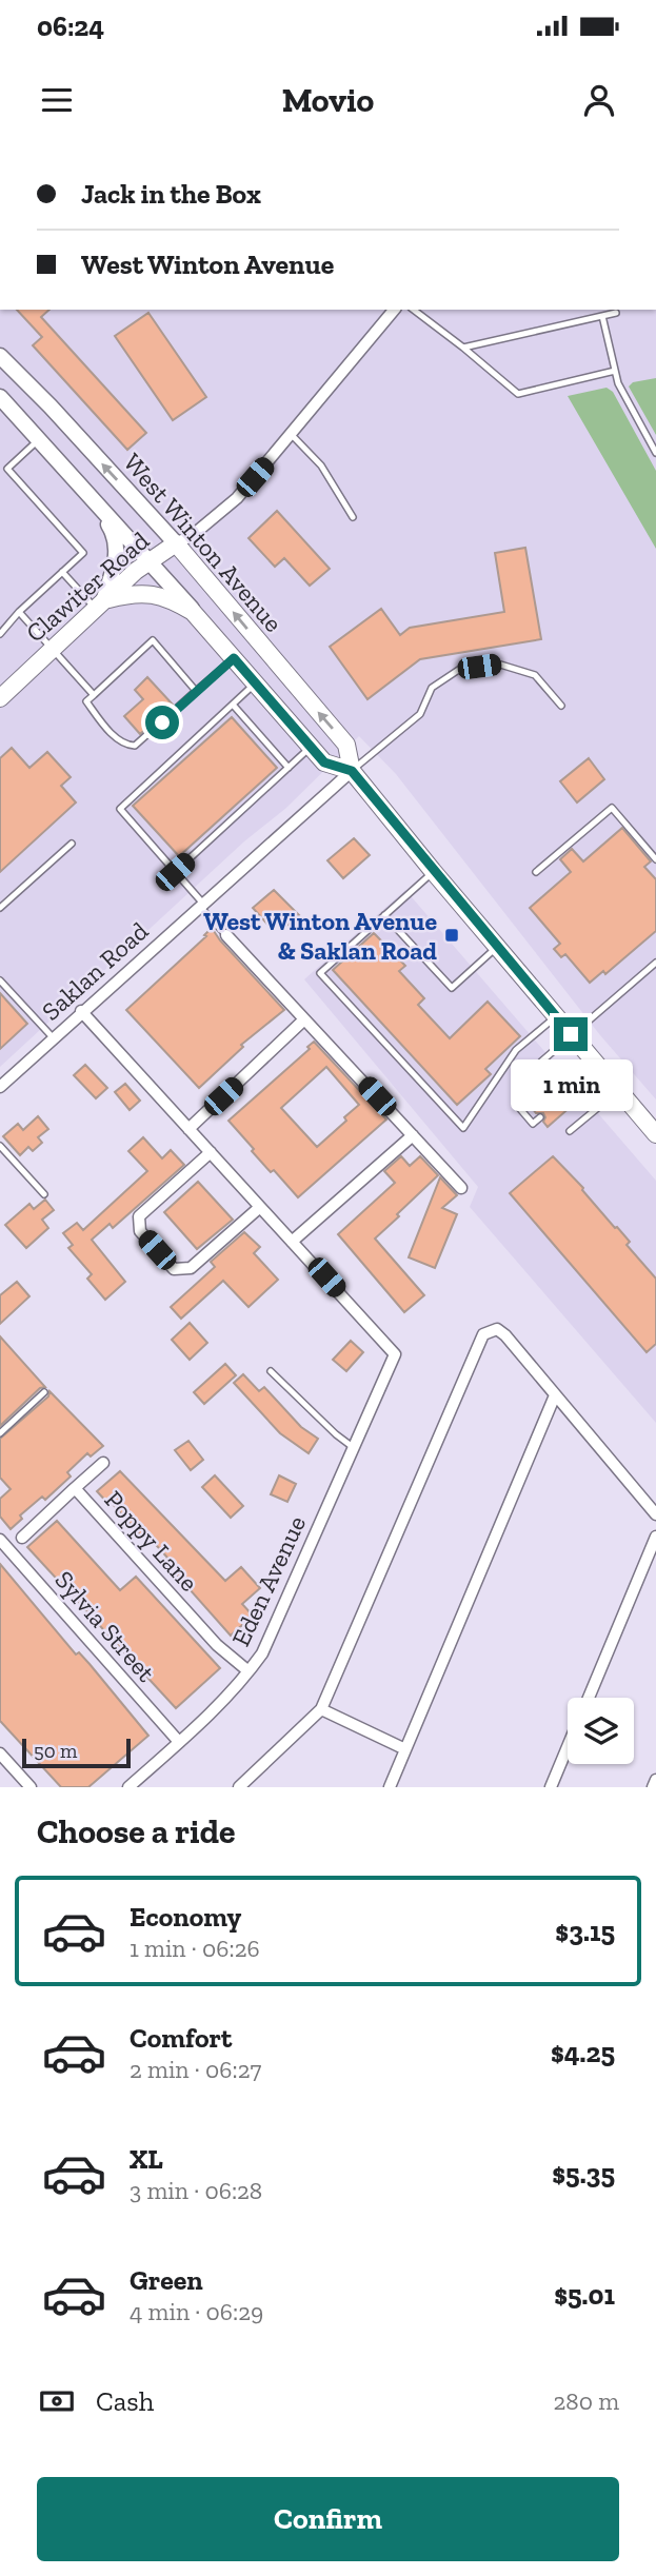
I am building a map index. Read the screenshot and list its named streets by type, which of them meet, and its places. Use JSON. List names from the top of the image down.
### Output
{
  "streets": {
    "main road": ["West Winton Avenue", "Clawiter Road"],
    "street": [
      "Saklan Road",
      "Poppy Lane",
      "Eden Avenue",
      "Sylvia Street"
    ]
  },
  "crossings": [
    ["West Winton Avenue", "Clawiter Road"],
    ["West Winton Avenue", "Saklan Road"],
    ["Poppy Lane", "Eden Avenue"],
    ["Eden Avenue", "Sylvia Street"]
  ],
  "places": {
    "transit": ["West Winton Avenue & Saklan Road"]
  },
  "scale_bar": "50 m",
  "page": {
    "status": "06:24",
    "header": "Movio",
    "banner": ["Jack in the Box", "West Winton Avenue"],
    "bubble": "1 min",
    "scale": "50 m",
    "heading": "Choose a ride",
    "list": [
      {
        "name": "Economy",
        "note": "1 min · 06:26",
        "value": "$3.15"
      },
      {
        "name": "Comfort",
        "note": "2 min · 06:27",
        "value": "$4.25"
      },
      {
        "name": "XL",
        "note": "3 min · 06:28",
        "value": "$5.35"
      },
      {
        "name": "Green",
        "note": "4 min · 06:29",
        "value": "$5.01"
      }
    ],
    "pay": ["Cash", "280 m"],
    "buttons": "Confirm"
  }
}
